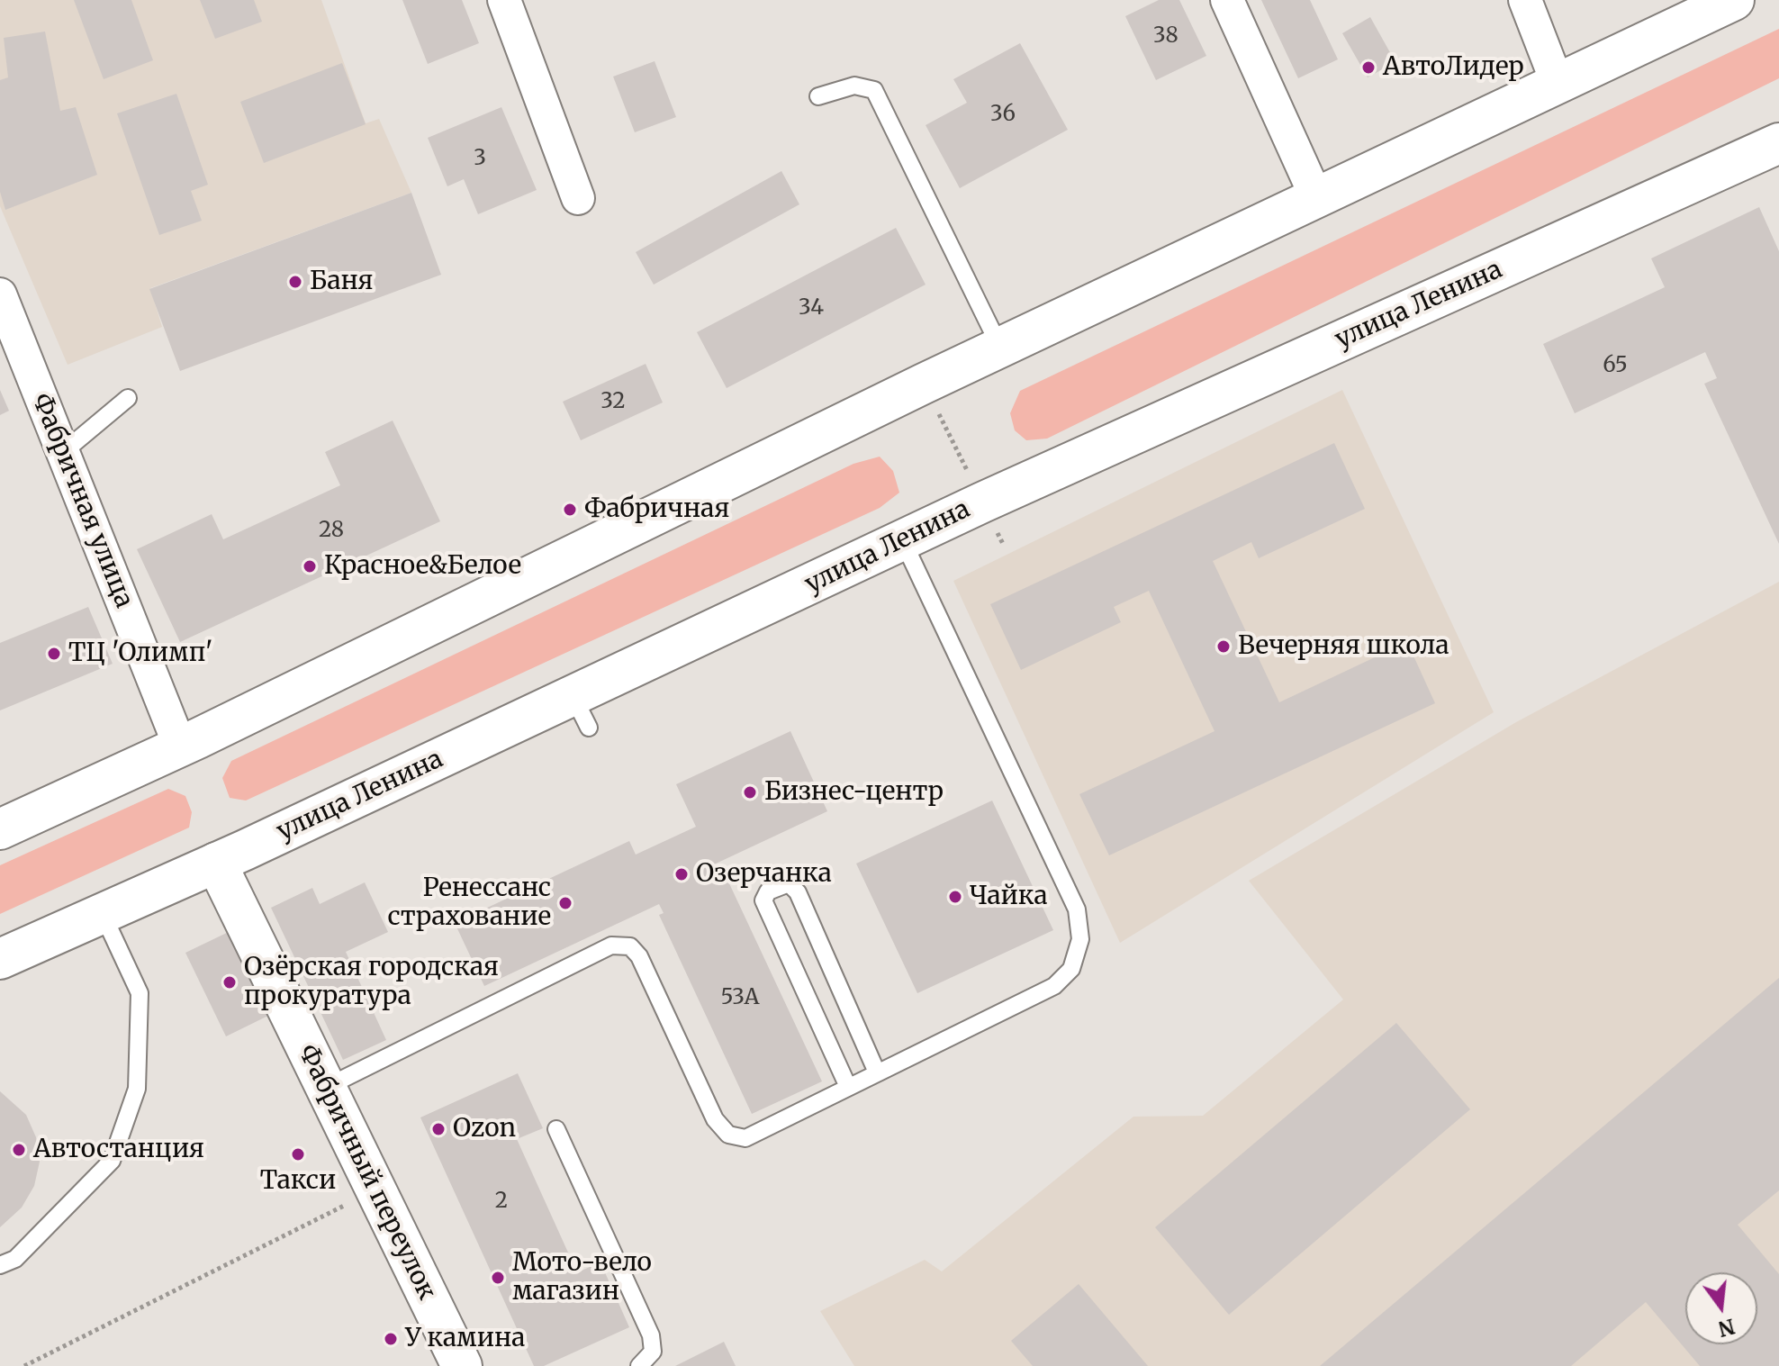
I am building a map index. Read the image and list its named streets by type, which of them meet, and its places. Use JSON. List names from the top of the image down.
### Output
{
  "streets": {
    "main road": ["улица Ленина", "Фабричный переулок"],
    "street": ["Фабричная улица"]
  },
  "crossings": [
    ["улица Ленина", "Фабричный переулок"]
  ],
  "places": [
    "АвтоЛидер",
    "Баня",
    "Фабричная",
    "Красное&Белое",
    "Вечерняя школа",
    "ТЦ 'Олимп'",
    "Бизнес-центр",
    "Озерчанка",
    "Чайка",
    "Ренессанс страхование",
    "Озёрская городская прокуратура",
    "Ozon",
    "Автостанция",
    "Такси",
    "Мото-вело магазин",
    "У камина"
  ],
  "house_numbers": [
    "38",
    "36",
    "3",
    "34",
    "65",
    "32",
    "28",
    "53А",
    "2"
  ],
  "north": "bottom"
}
